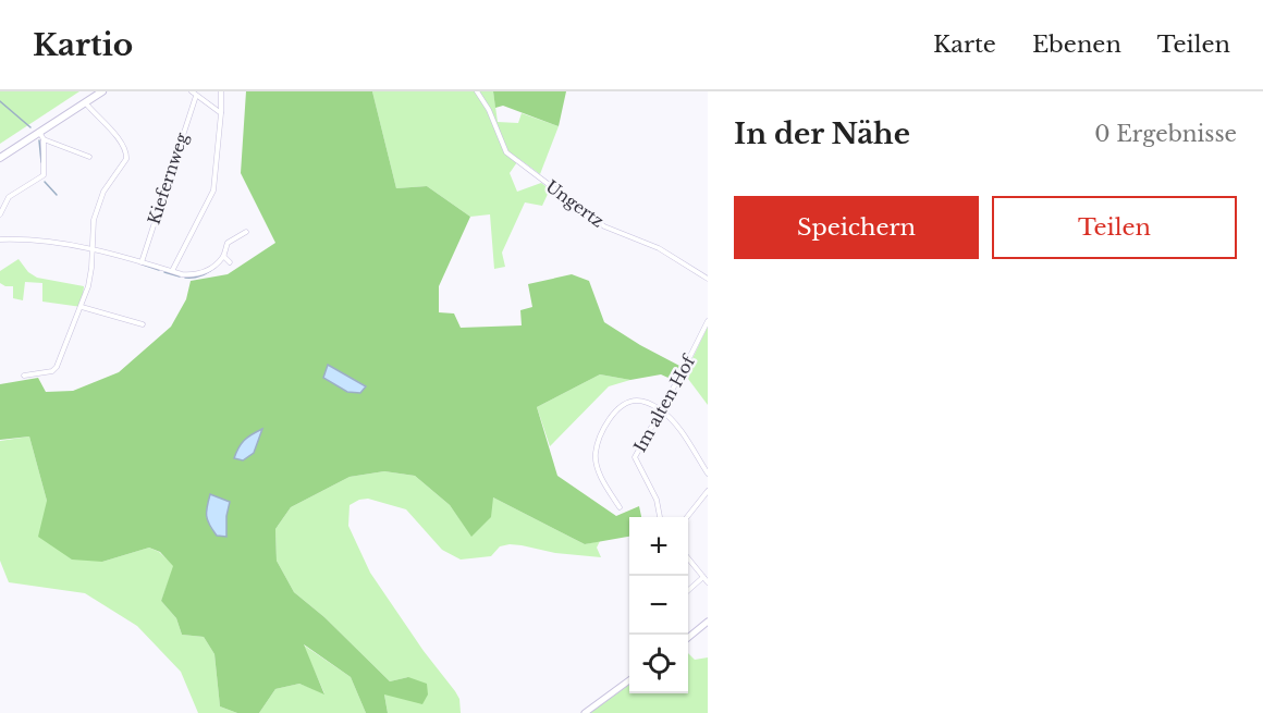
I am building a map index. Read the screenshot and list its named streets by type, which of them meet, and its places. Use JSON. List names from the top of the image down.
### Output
{
  "streets": {
    "street": ["Kiefernweg", "Ungertz", "Im alten Hof"]
  },
  "page": {
    "header": "Kartio",
    "nav": ["Karte", "Ebenen", "Teilen"],
    "heading": ["In der Nähe", "0 Ergebnisse"],
    "buttons": ["Speichern", "Teilen"],
    "map_buttons": ["+", "−"]
  }
}
